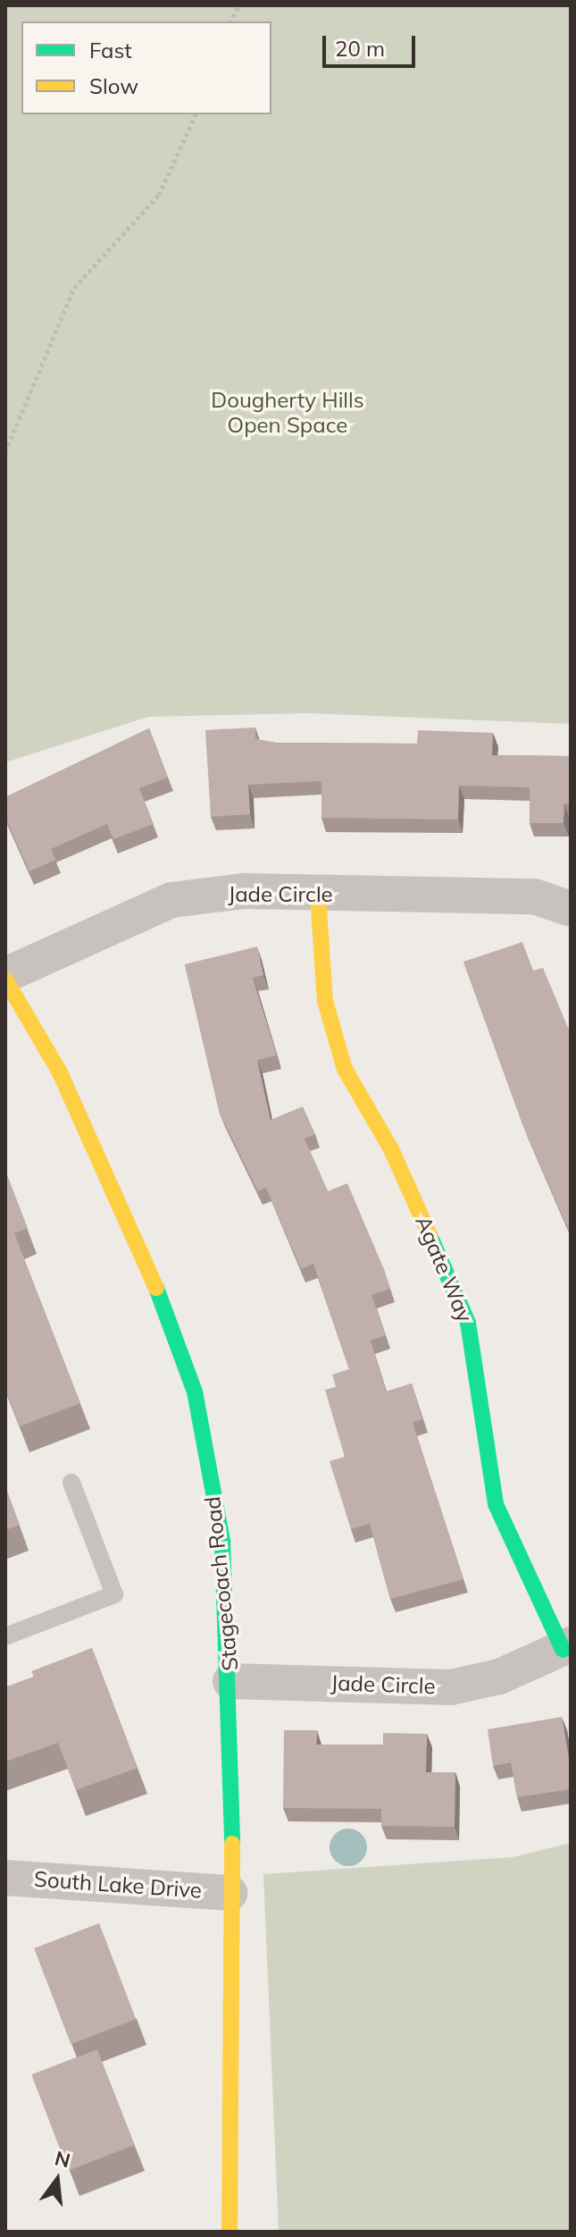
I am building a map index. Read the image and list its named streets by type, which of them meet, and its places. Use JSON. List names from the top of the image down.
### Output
{
  "streets": {
    "street": [
      "Jade Circle",
      "Agate Way",
      "Stagecoach Road",
      "South Lake Drive"
    ]
  },
  "crossings": [
    ["Jade Circle", "Agate Way"],
    ["Jade Circle", "Stagecoach Road"],
    ["Stagecoach Road", "South Lake Drive"]
  ],
  "parks": ["Dougherty Hills Open Space"],
  "legend": ["Fast", "Slow"],
  "scale_bar": "20 m",
  "north": "top"
}
